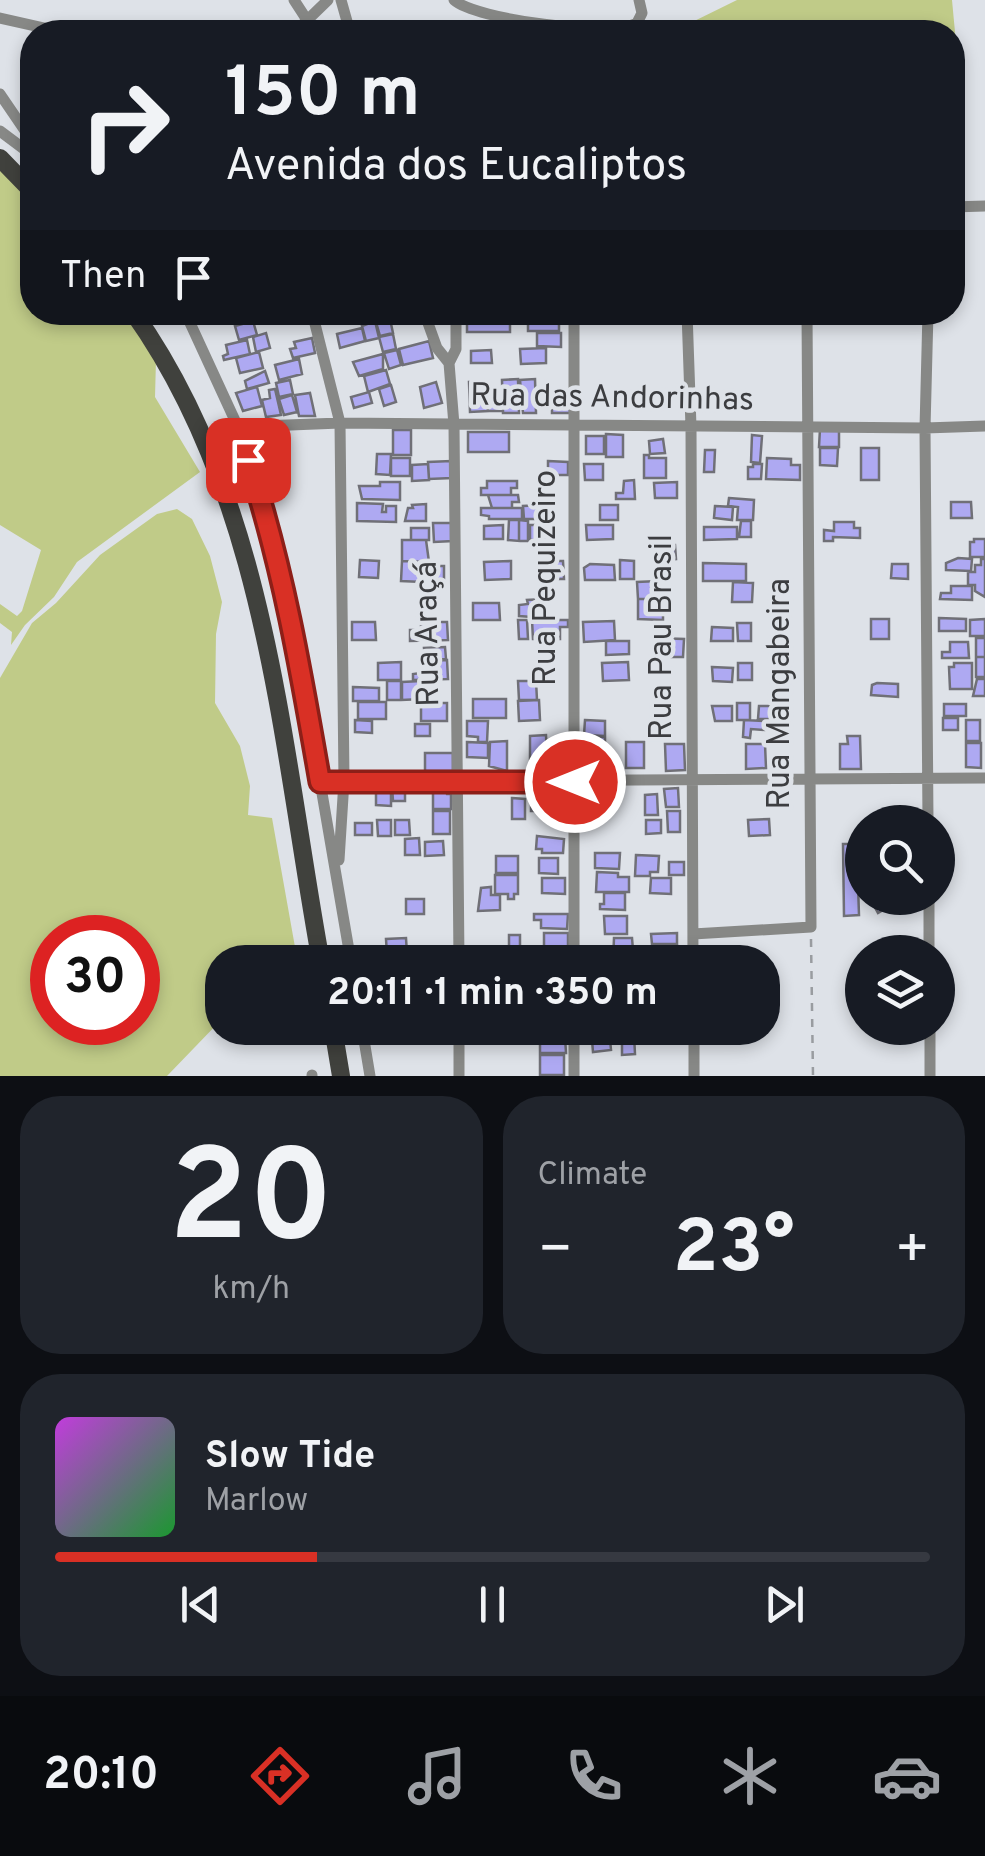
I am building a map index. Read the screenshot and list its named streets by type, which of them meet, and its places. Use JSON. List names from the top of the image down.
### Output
{
  "streets": {
    "street": [
      "Rua das Andorinhas",
      "Rua Pequizeiro",
      "Rua Araçá",
      "Rua Pau Brasil",
      "Rua Mangabeira"
    ]
  },
  "crossings": [
    ["Rua das Andorinhas", "Rua Pequizeiro"],
    ["Rua das Andorinhas", "Rua Araçá"],
    ["Rua das Andorinhas", "Rua Pau Brasil"],
    ["Rua das Andorinhas", "Rua Mangabeira"]
  ],
  "page": {
    "turn": ["150 m", "Avenida dos Eucaliptos"],
    "then": "Then",
    "limit": "30",
    "trip": "20:11 · 1 min · 350 m",
    "tile": [
      ["20", "km/h"],
      "Climate"
    ],
    "heat": ["−", "23°", "+"],
    "song": ["Slow Tide", "Marlow"],
    "tabs": "20:10"
  }
}
